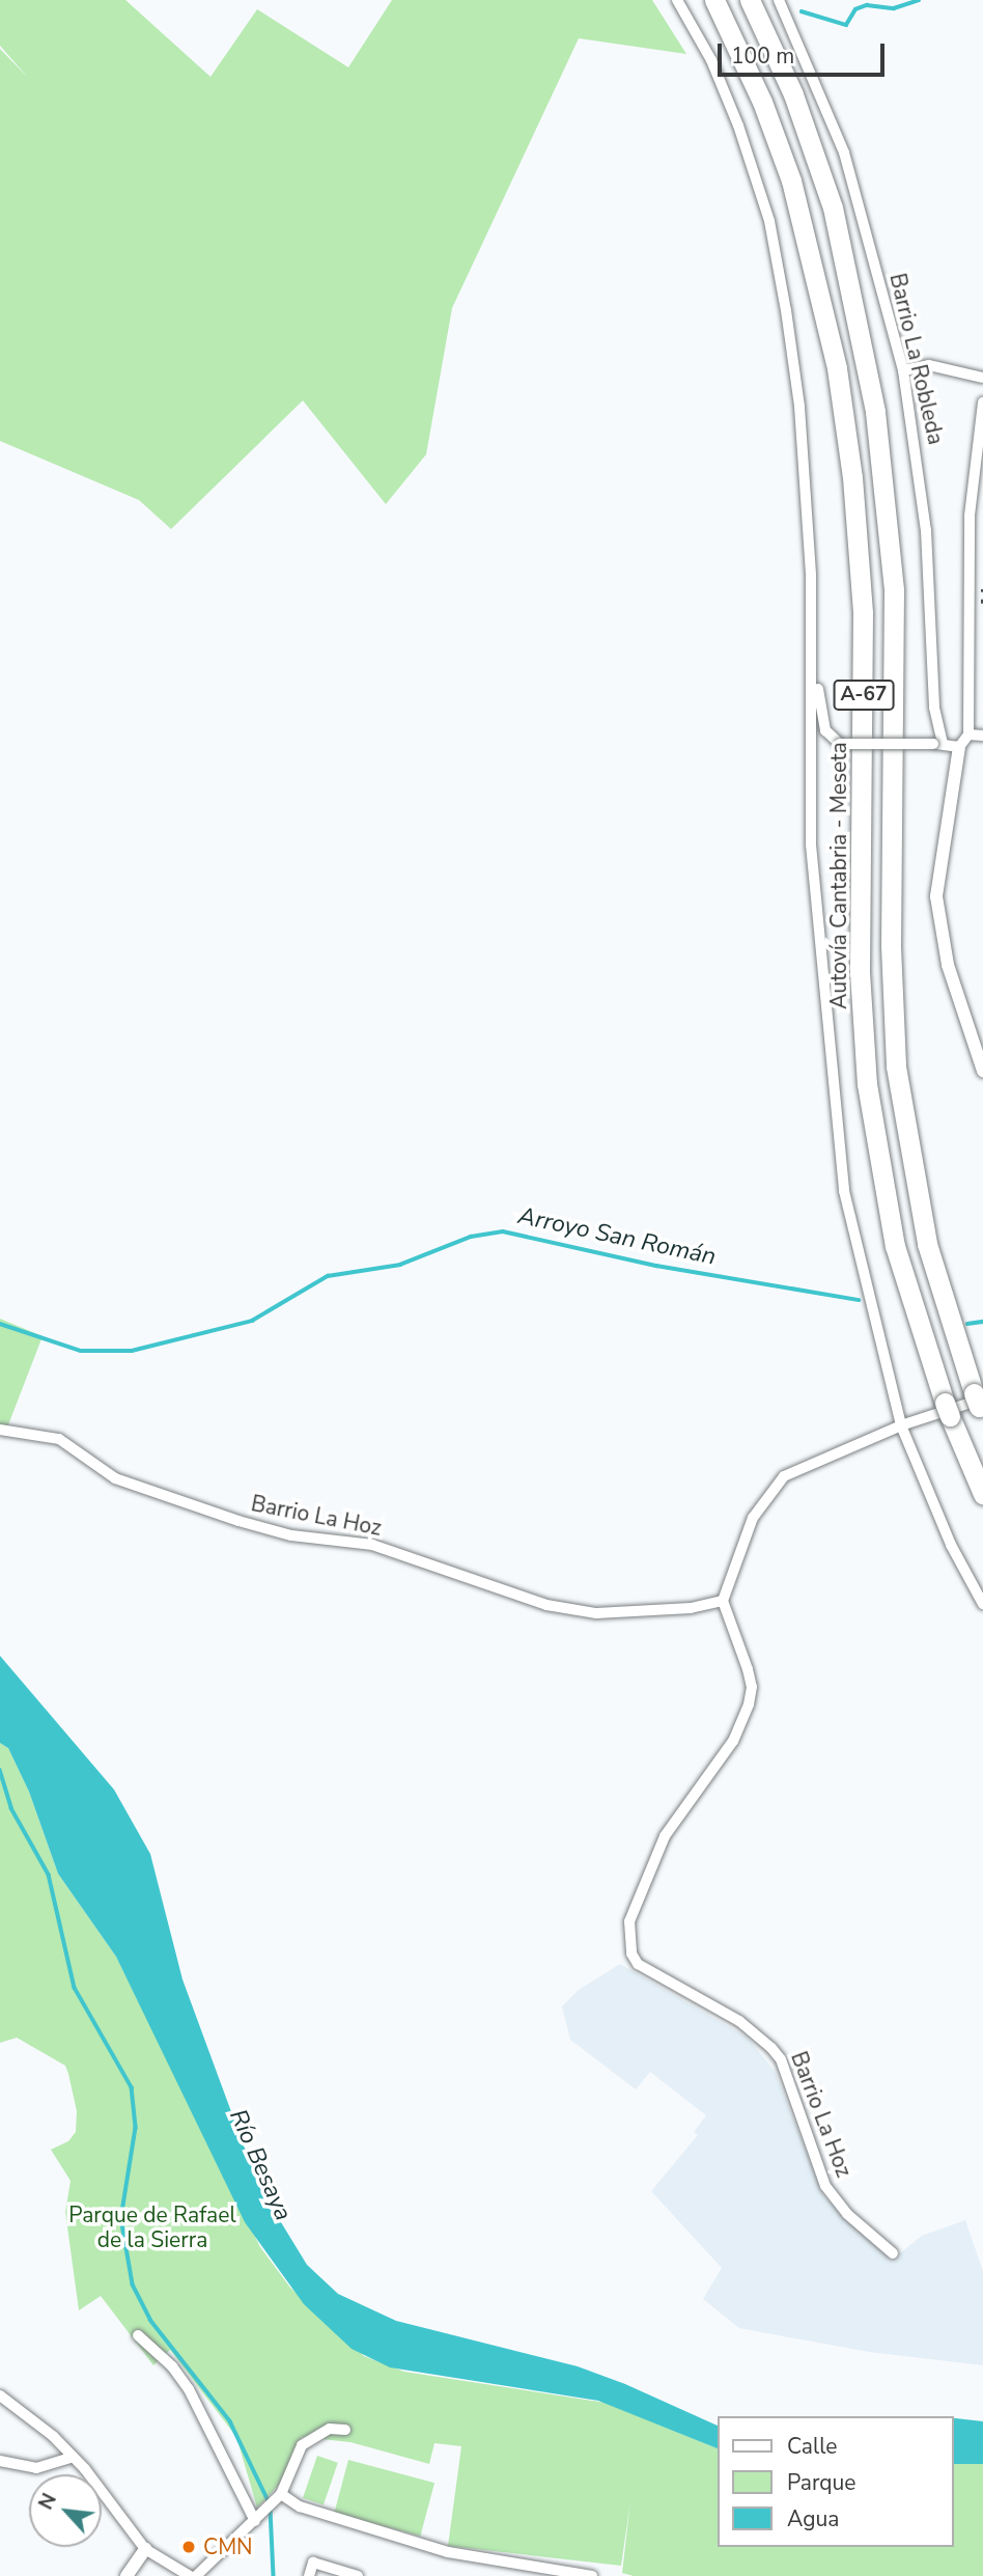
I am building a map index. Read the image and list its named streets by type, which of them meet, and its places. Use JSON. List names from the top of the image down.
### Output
{
  "streets": {
    "highway": ["A-67", "Autovía Cantabria - Meseta"],
    "street": ["Barrio La Robleda", "Barrio La Hoz"]
  },
  "water": ["Arroyo San Román", "Río Besaya"],
  "parks": ["Parque de Rafael de la Sierra"],
  "places": ["CMN"],
  "legend": ["Calle", "Parque", "Agua"],
  "scale_bar": "100 m",
  "north": "top left"
}
